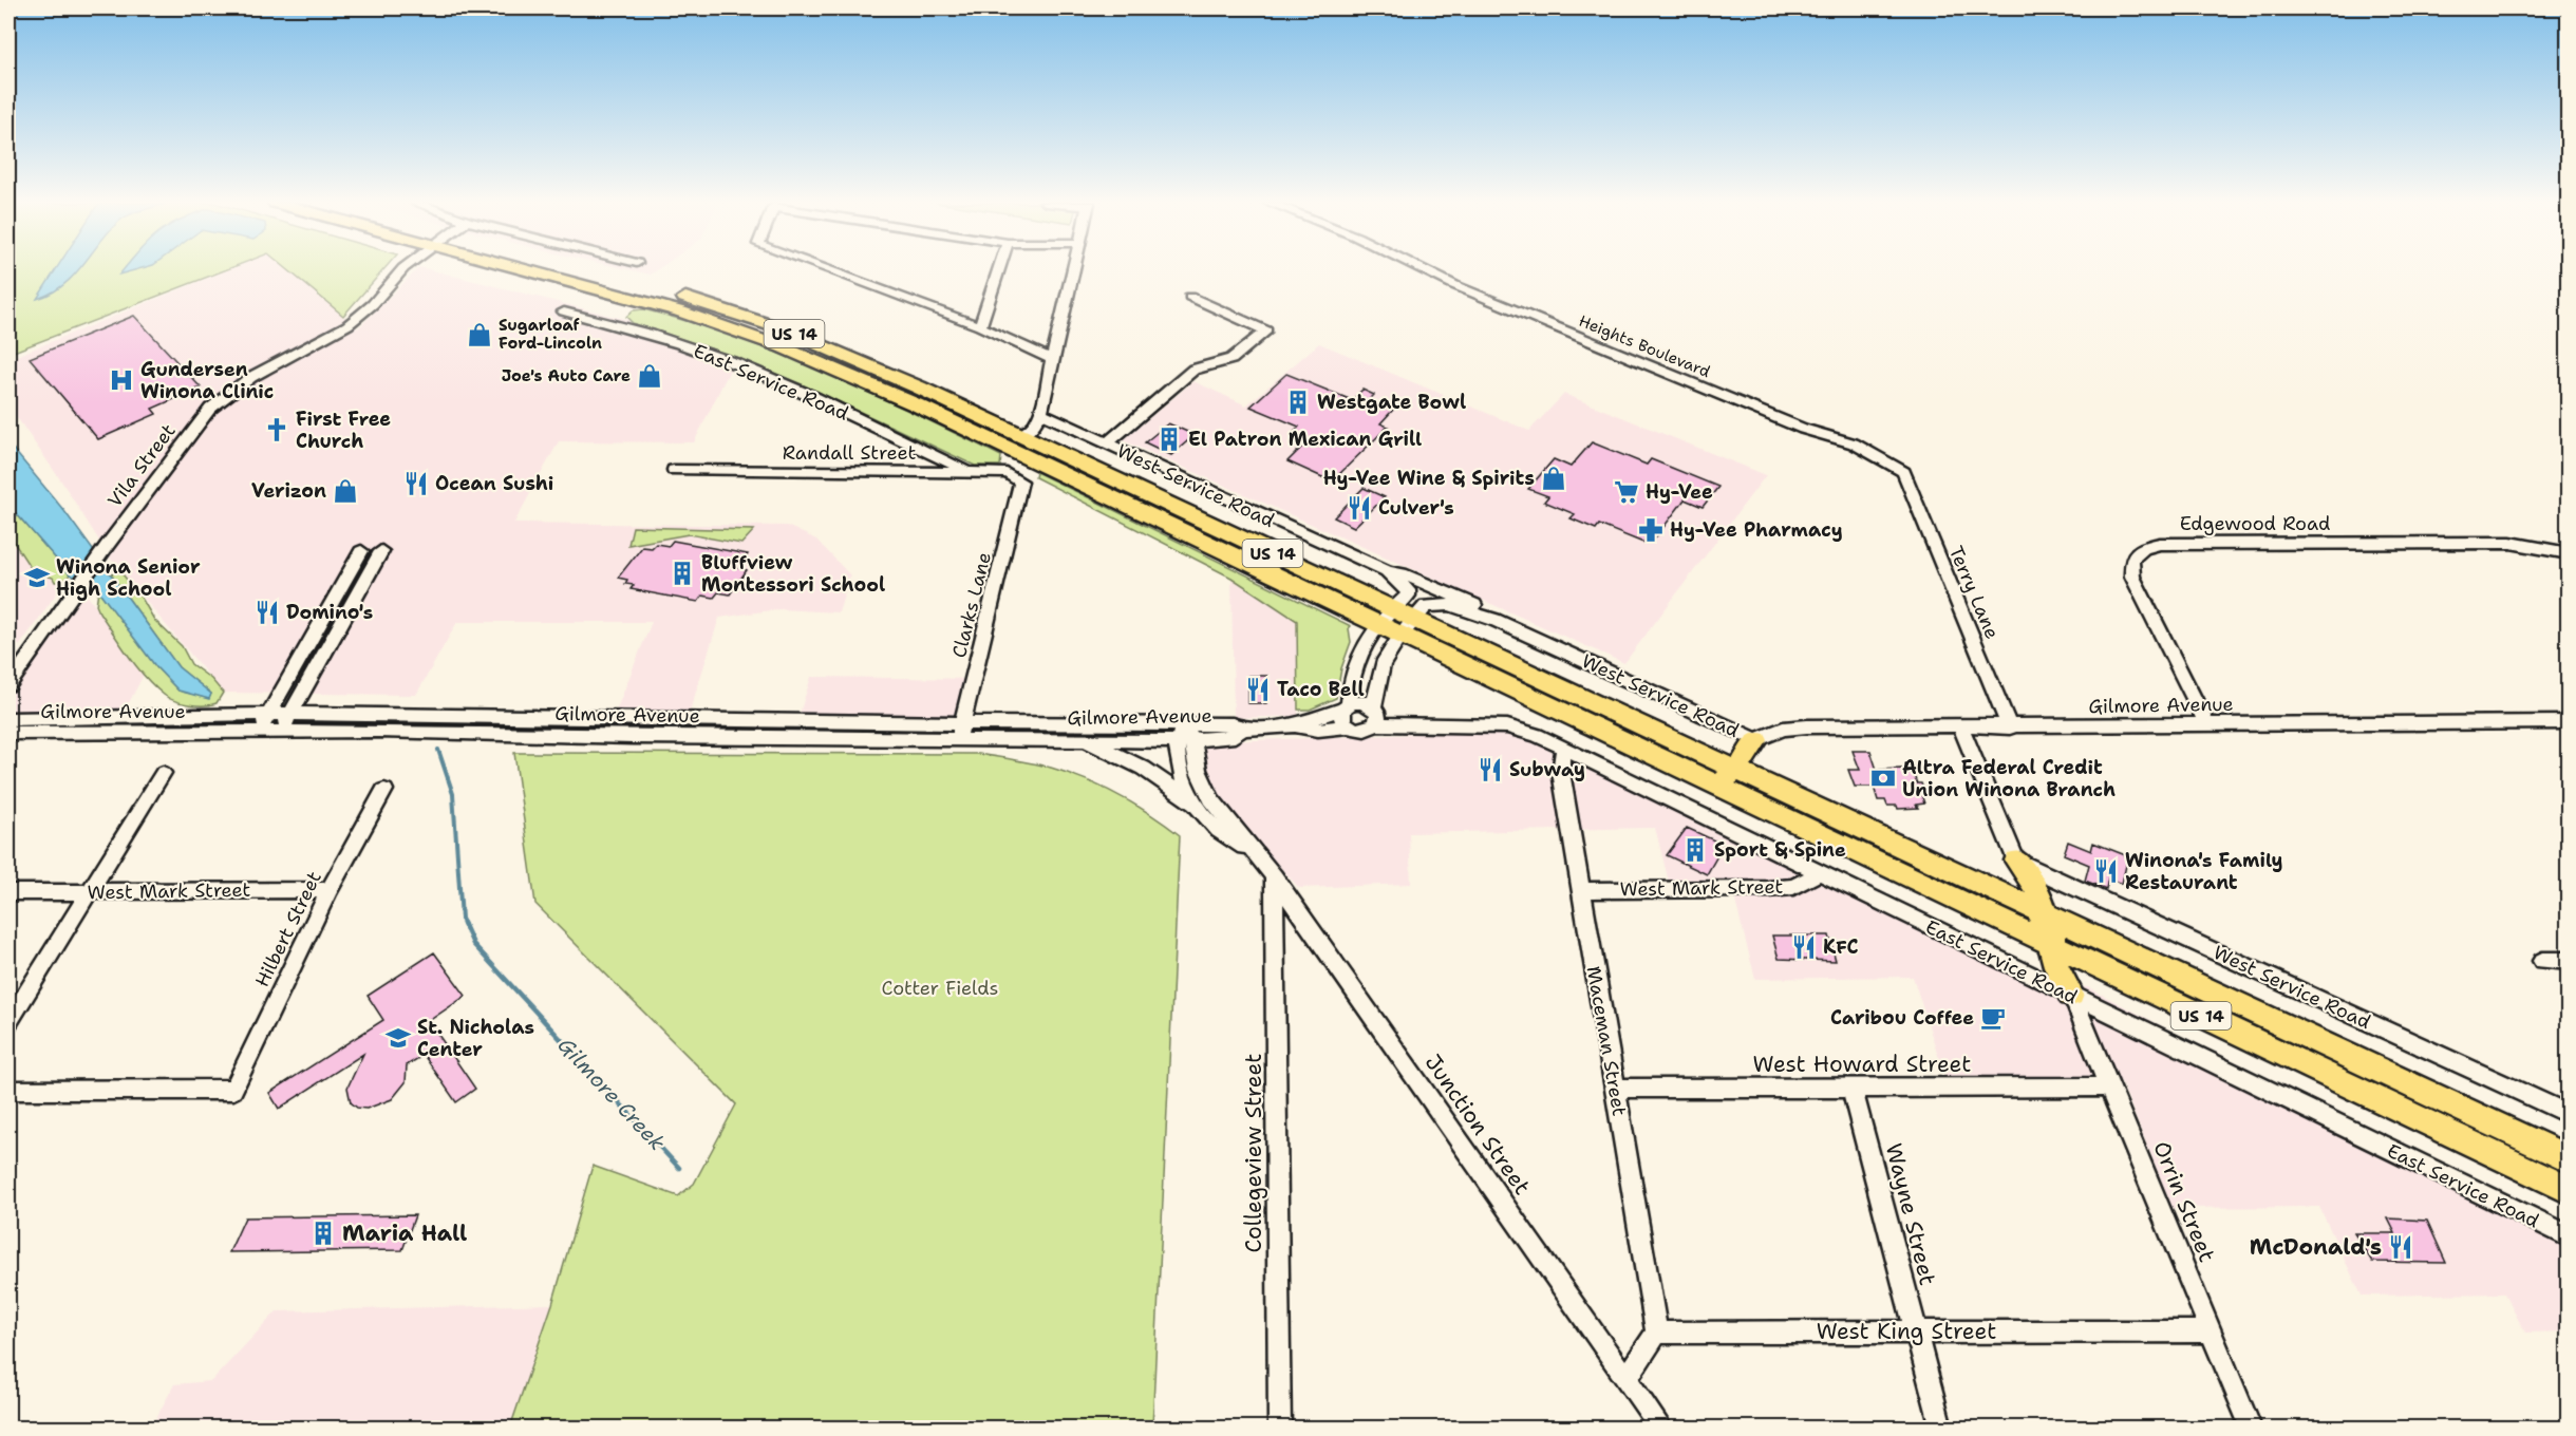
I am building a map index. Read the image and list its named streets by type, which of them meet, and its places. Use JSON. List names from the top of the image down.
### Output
{
  "streets": {
    "highway": ["US 14"],
    "street": [
      "Heights Boulevard",
      "East Service Road",
      "Randall Street",
      "Vila Street",
      "West Service Road",
      "Edgewood Road",
      "Terry Lane",
      "Clarks Lane",
      "Gilmore Avenue",
      "West Mark Street",
      "Hilbert Street",
      "Maceman Street",
      "West Howard Street",
      "Junction Street",
      "Collegeview Street",
      "Orrin Street",
      "Wayne Street",
      "West King Street"
    ]
  },
  "crossings": [
    ["US 14", "West Service Road"],
    ["Heights Boulevard", "Terry Lane"],
    ["East Service Road", "Randall Street"],
    ["East Service Road", "Gilmore Avenue"],
    ["East Service Road", "West Mark Street"],
    ["East Service Road", "Maceman Street"],
    ["East Service Road", "Orrin Street"],
    ["Randall Street", "Clarks Lane"],
    ["West Service Road", "Gilmore Avenue"],
    ["Edgewood Road", "Gilmore Avenue"],
    ["Terry Lane", "Gilmore Avenue"],
    ["Clarks Lane", "Gilmore Avenue"],
    ["Gilmore Avenue", "Junction Street"],
    ["West Mark Street", "Hilbert Street"],
    ["West Mark Street", "Maceman Street"],
    ["Maceman Street", "West Howard Street"],
    ["Maceman Street", "West King Street"],
    ["West Howard Street", "Orrin Street"],
    ["West Howard Street", "Wayne Street"],
    ["Junction Street", "Collegeview Street"],
    ["Orrin Street", "West King Street"],
    ["Wayne Street", "West King Street"]
  ],
  "water": ["Gilmore Creek"],
  "parks": ["Cotter Fields"],
  "places": {
    "shop": [
      "Sugarloaf Ford-Lincoln",
      "Joe's Auto Care",
      "Hy-Vee Wine & Spirits",
      "Verizon"
    ],
    "hospital": ["Gundersen Winona Clinic"],
    "building": [
      "Westgate Bowl",
      "El Patron Mexican Grill",
      "Bluffview Montessori School",
      "Sport & Spine",
      "Maria Hall"
    ],
    "church": ["First Free Church"],
    "restaurant": [
      "Ocean Sushi",
      "Culver's",
      "Domino's",
      "Taco Bell",
      "Subway",
      "Winona's Family Restaurant",
      "KFC",
      "McDonald's"
    ],
    "supermarket": ["Hy-Vee"],
    "pharmacy": ["Hy-Vee Pharmacy"],
    "school or university": ["Winona Senior High School", "St. Nicholas Center"],
    "bank": ["Altra Federal Credit Union Winona Branch"],
    "cafe": ["Caribou Coffee"]
  }
}
